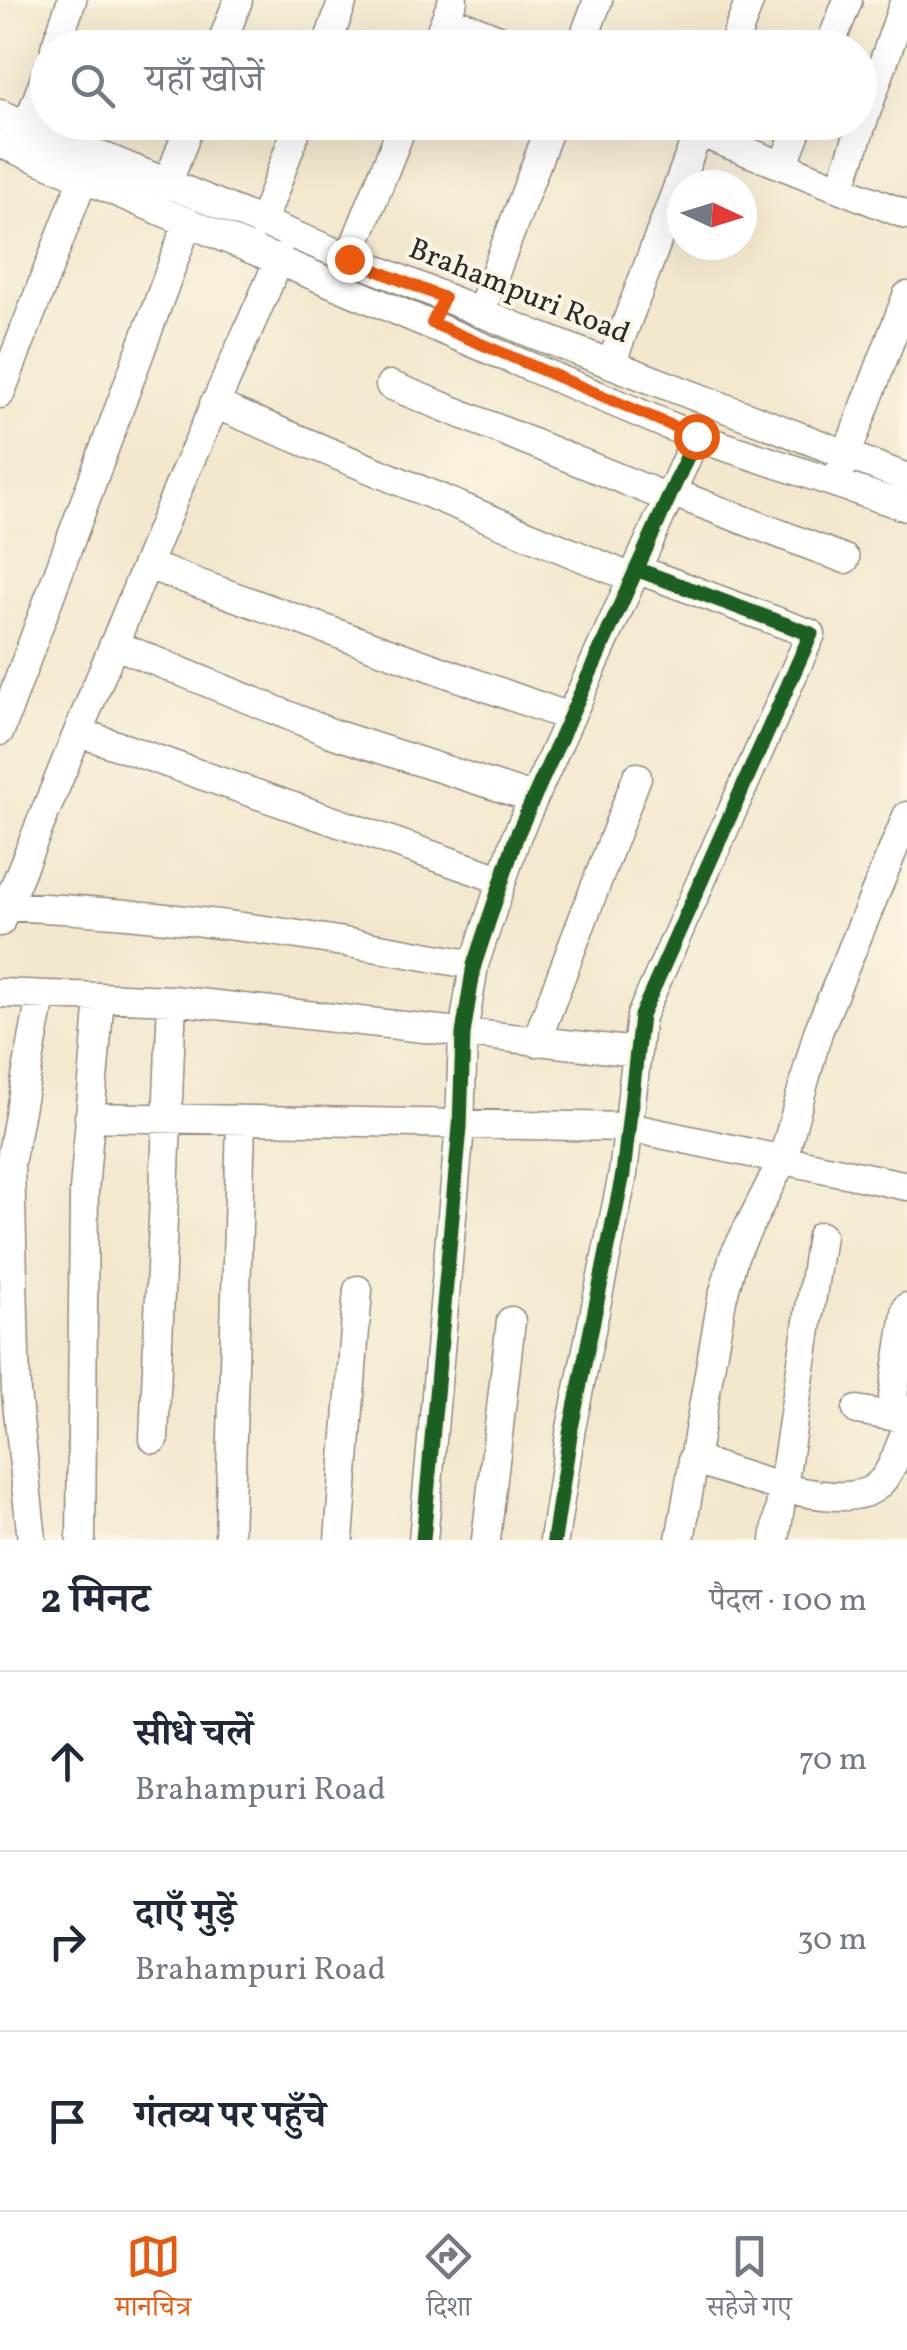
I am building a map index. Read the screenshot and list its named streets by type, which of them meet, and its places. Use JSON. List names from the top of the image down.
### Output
{
  "streets": {
    "street": ["Brahampuri Road"]
  },
  "north": "right",
  "page": {
    "search": "यहाँ खोजें",
    "heading": ["2 मिनट", "पैदल · 100 m"],
    "list": [
      ["सीधे चलें", "Brahampuri Road", "70 m"],
      ["दाएँ मुड़ें", "Brahampuri Road", "30 m"],
      "गंतव्य पर पहुँचे"
    ],
    "nav": ["मानचित्र", "दिशा", "सहेजे गए"]
  }
}
